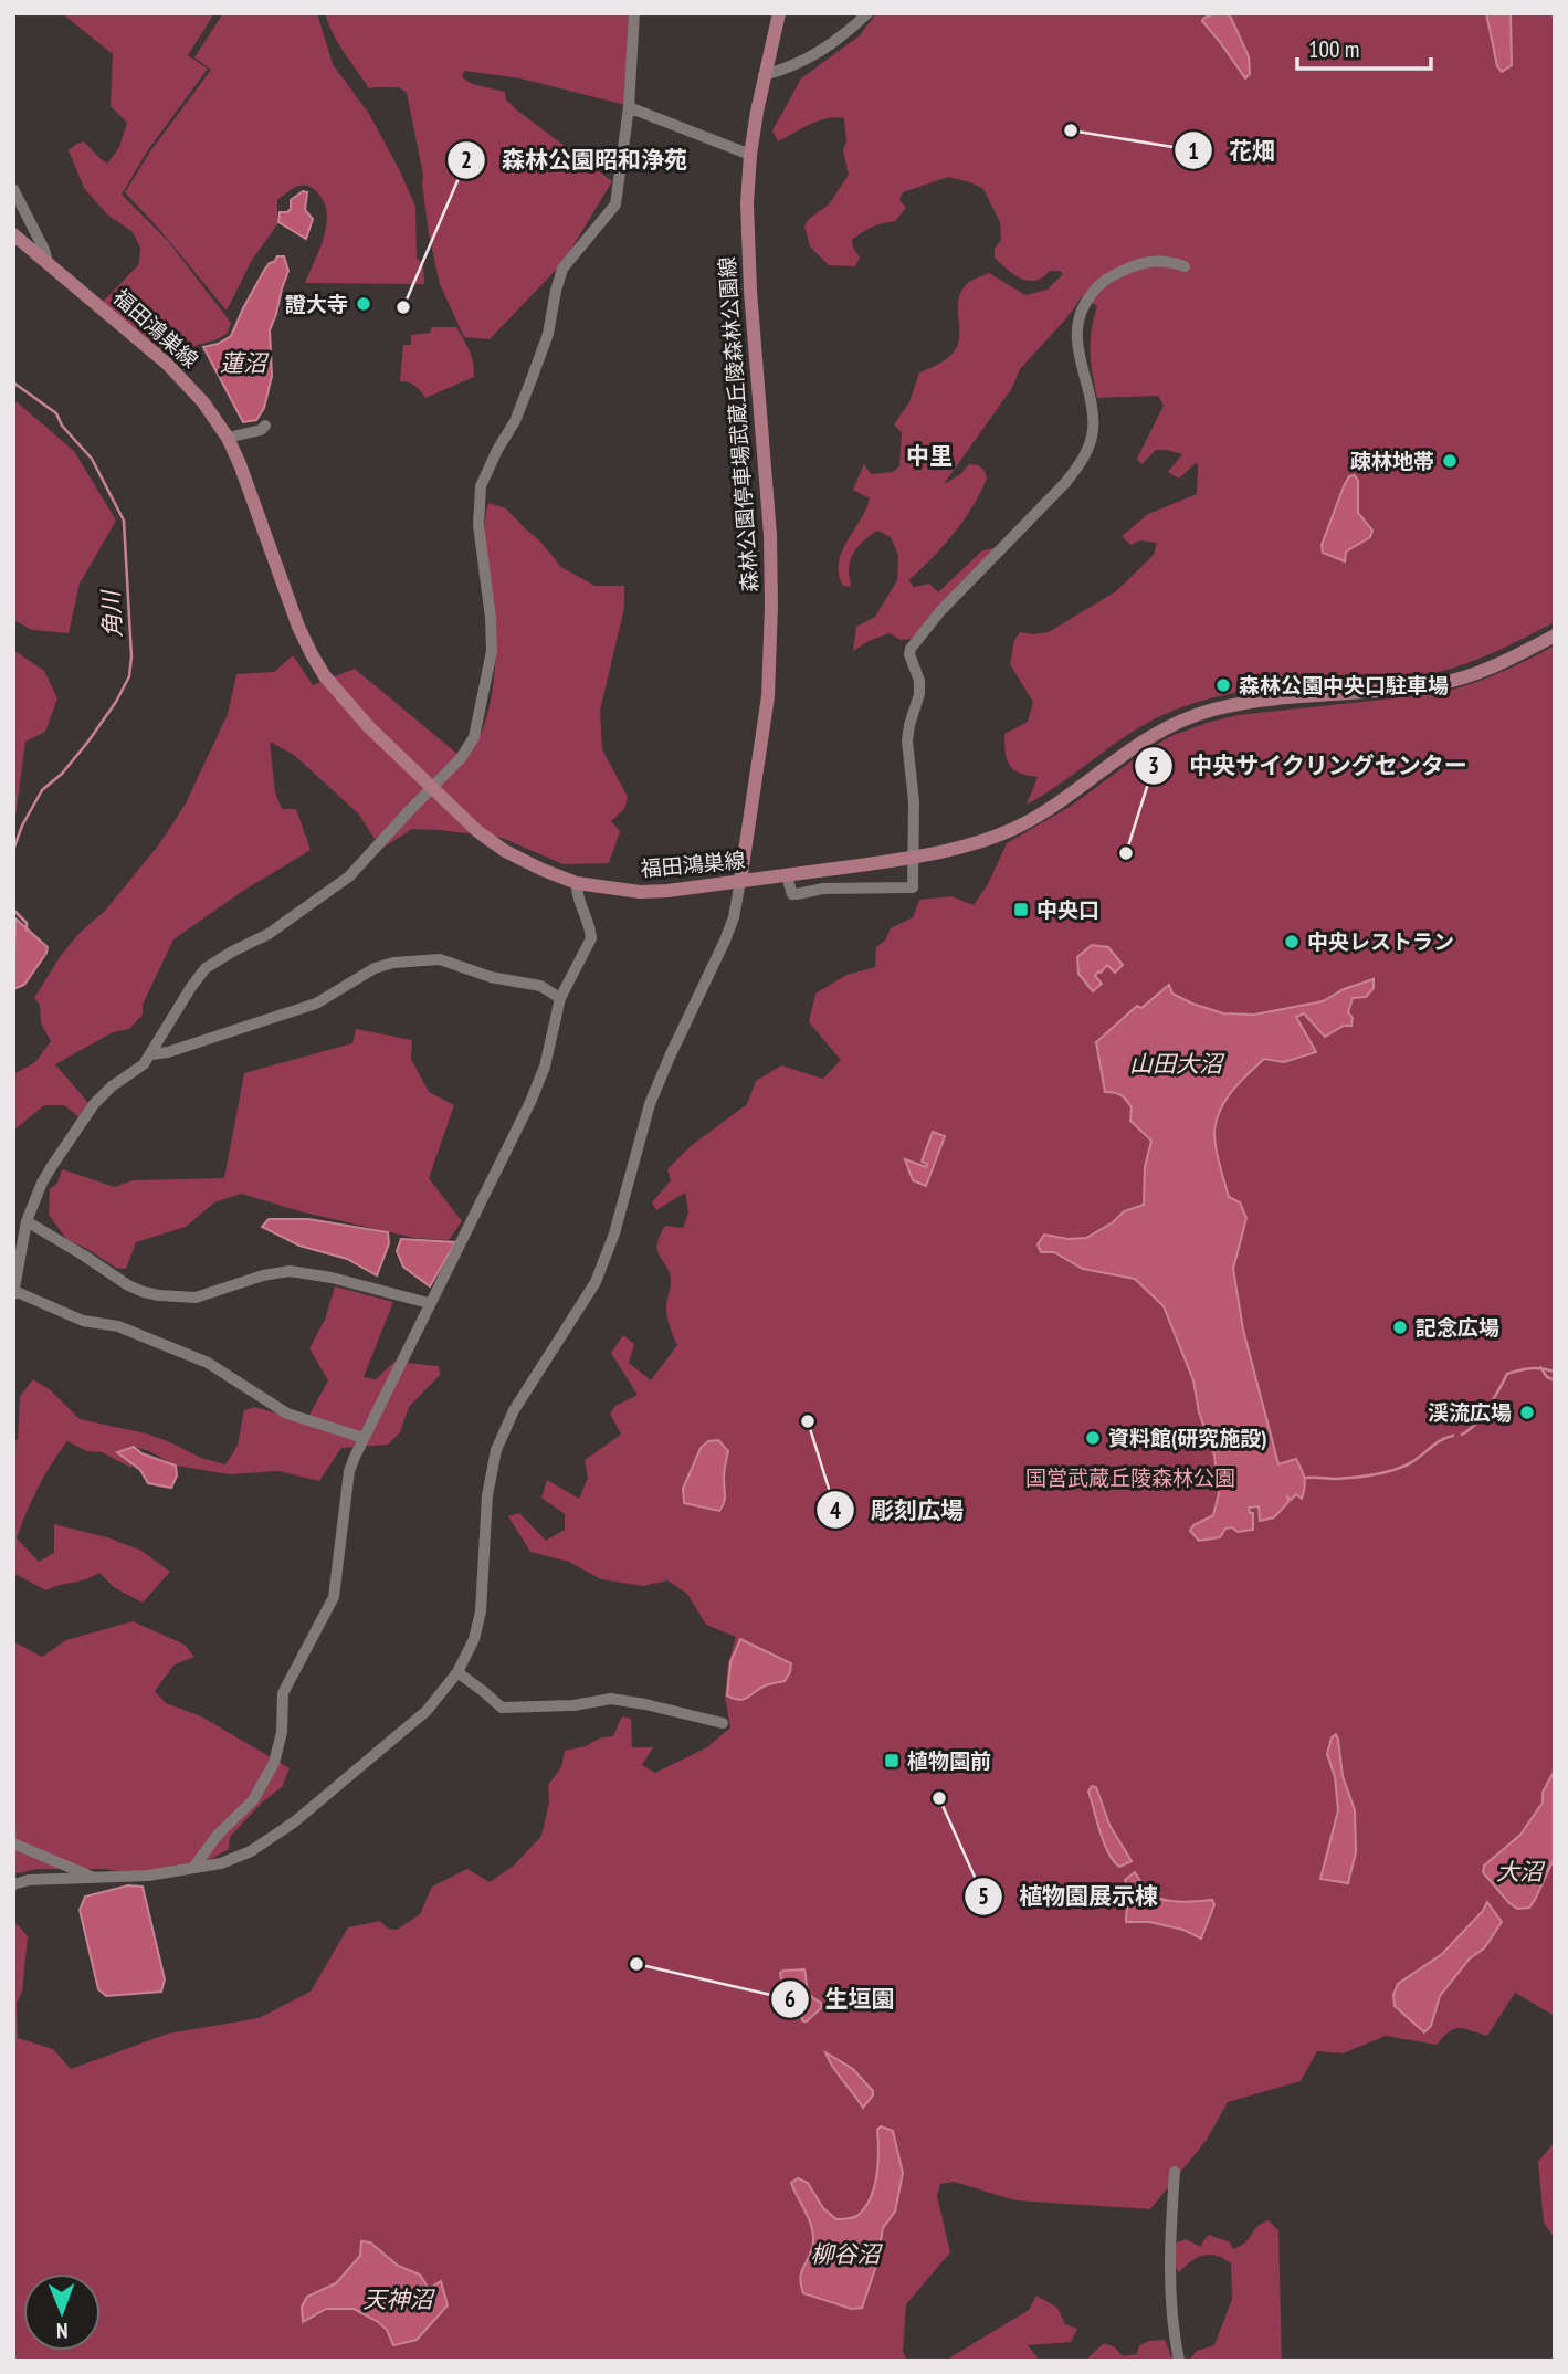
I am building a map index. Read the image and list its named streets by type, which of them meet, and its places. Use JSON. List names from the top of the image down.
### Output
{
  "streets": {
    "main road": ["福田鴻巣線", "森林公園停車場武蔵丘陵森林公園線"]
  },
  "crossings": [
    ["福田鴻巣線", "森林公園停車場武蔵丘陵森林公園線"]
  ],
  "districts": ["中里"],
  "water": [
    "蓮沼",
    "角川",
    "山田大沼",
    "大沼",
    "柳谷沼",
    "天神沼"
  ],
  "parks": ["国営武蔵丘陵森林公園"],
  "places": {
    "other": [
      "花畑",
      "證大寺",
      "森林公園昭和浄苑",
      "疎林地帯",
      "森林公園中央口駐車場",
      "中央サイクリングセンター",
      "中央レストラン",
      "記念広場",
      "渓流広場",
      "彫刻広場",
      "資料館(研究施設)",
      "植物園展示棟",
      "生垣園"
    ],
    "transit": ["中央口", "植物園前"]
  },
  "scale_bar": "100 m",
  "north": "bottom"
}
